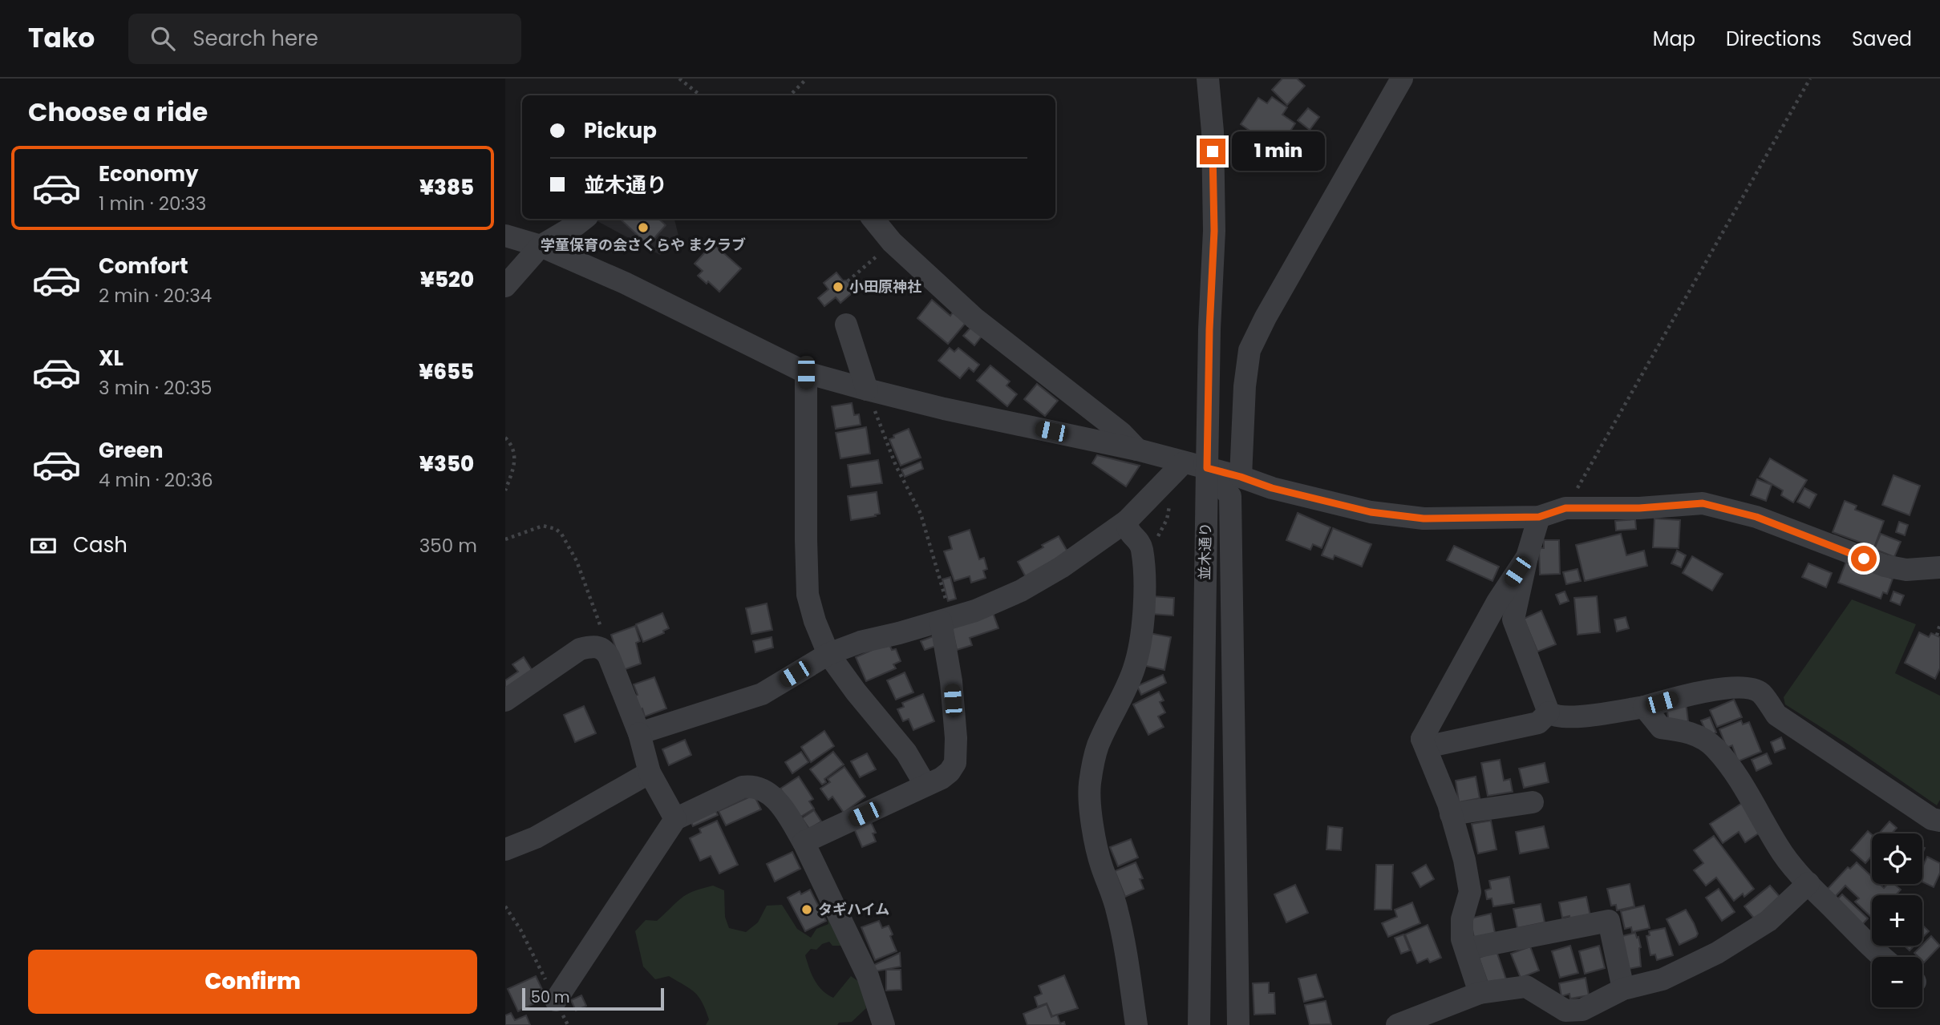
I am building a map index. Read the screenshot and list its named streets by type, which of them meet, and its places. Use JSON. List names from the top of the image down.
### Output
{
  "streets": {
    "street": ["並木通り"]
  },
  "places": ["学童保育の会さくらや まクラブ", "小田原神社", "タギハイム"],
  "scale_bar": "50 m",
  "page": {
    "header": "Tako",
    "search": "Search here",
    "nav": ["Map", "Directions", "Saved"],
    "heading": "Choose a ride",
    "banner": ["Pickup", "並木通り"],
    "bubble": "1 min",
    "list": [
      {
        "name": "Economy",
        "note": "1 min · 20:33",
        "value": "¥385"
      },
      {
        "name": "Comfort",
        "note": "2 min · 20:34",
        "value": "¥520"
      },
      {
        "name": "XL",
        "note": "3 min · 20:35",
        "value": "¥655"
      },
      {
        "name": "Green",
        "note": "4 min · 20:36",
        "value": "¥350"
      }
    ],
    "pay": ["Cash", "350 m"],
    "map_buttons": ["+", "−"],
    "buttons": "Confirm",
    "scale": "50 m"
  }
}
